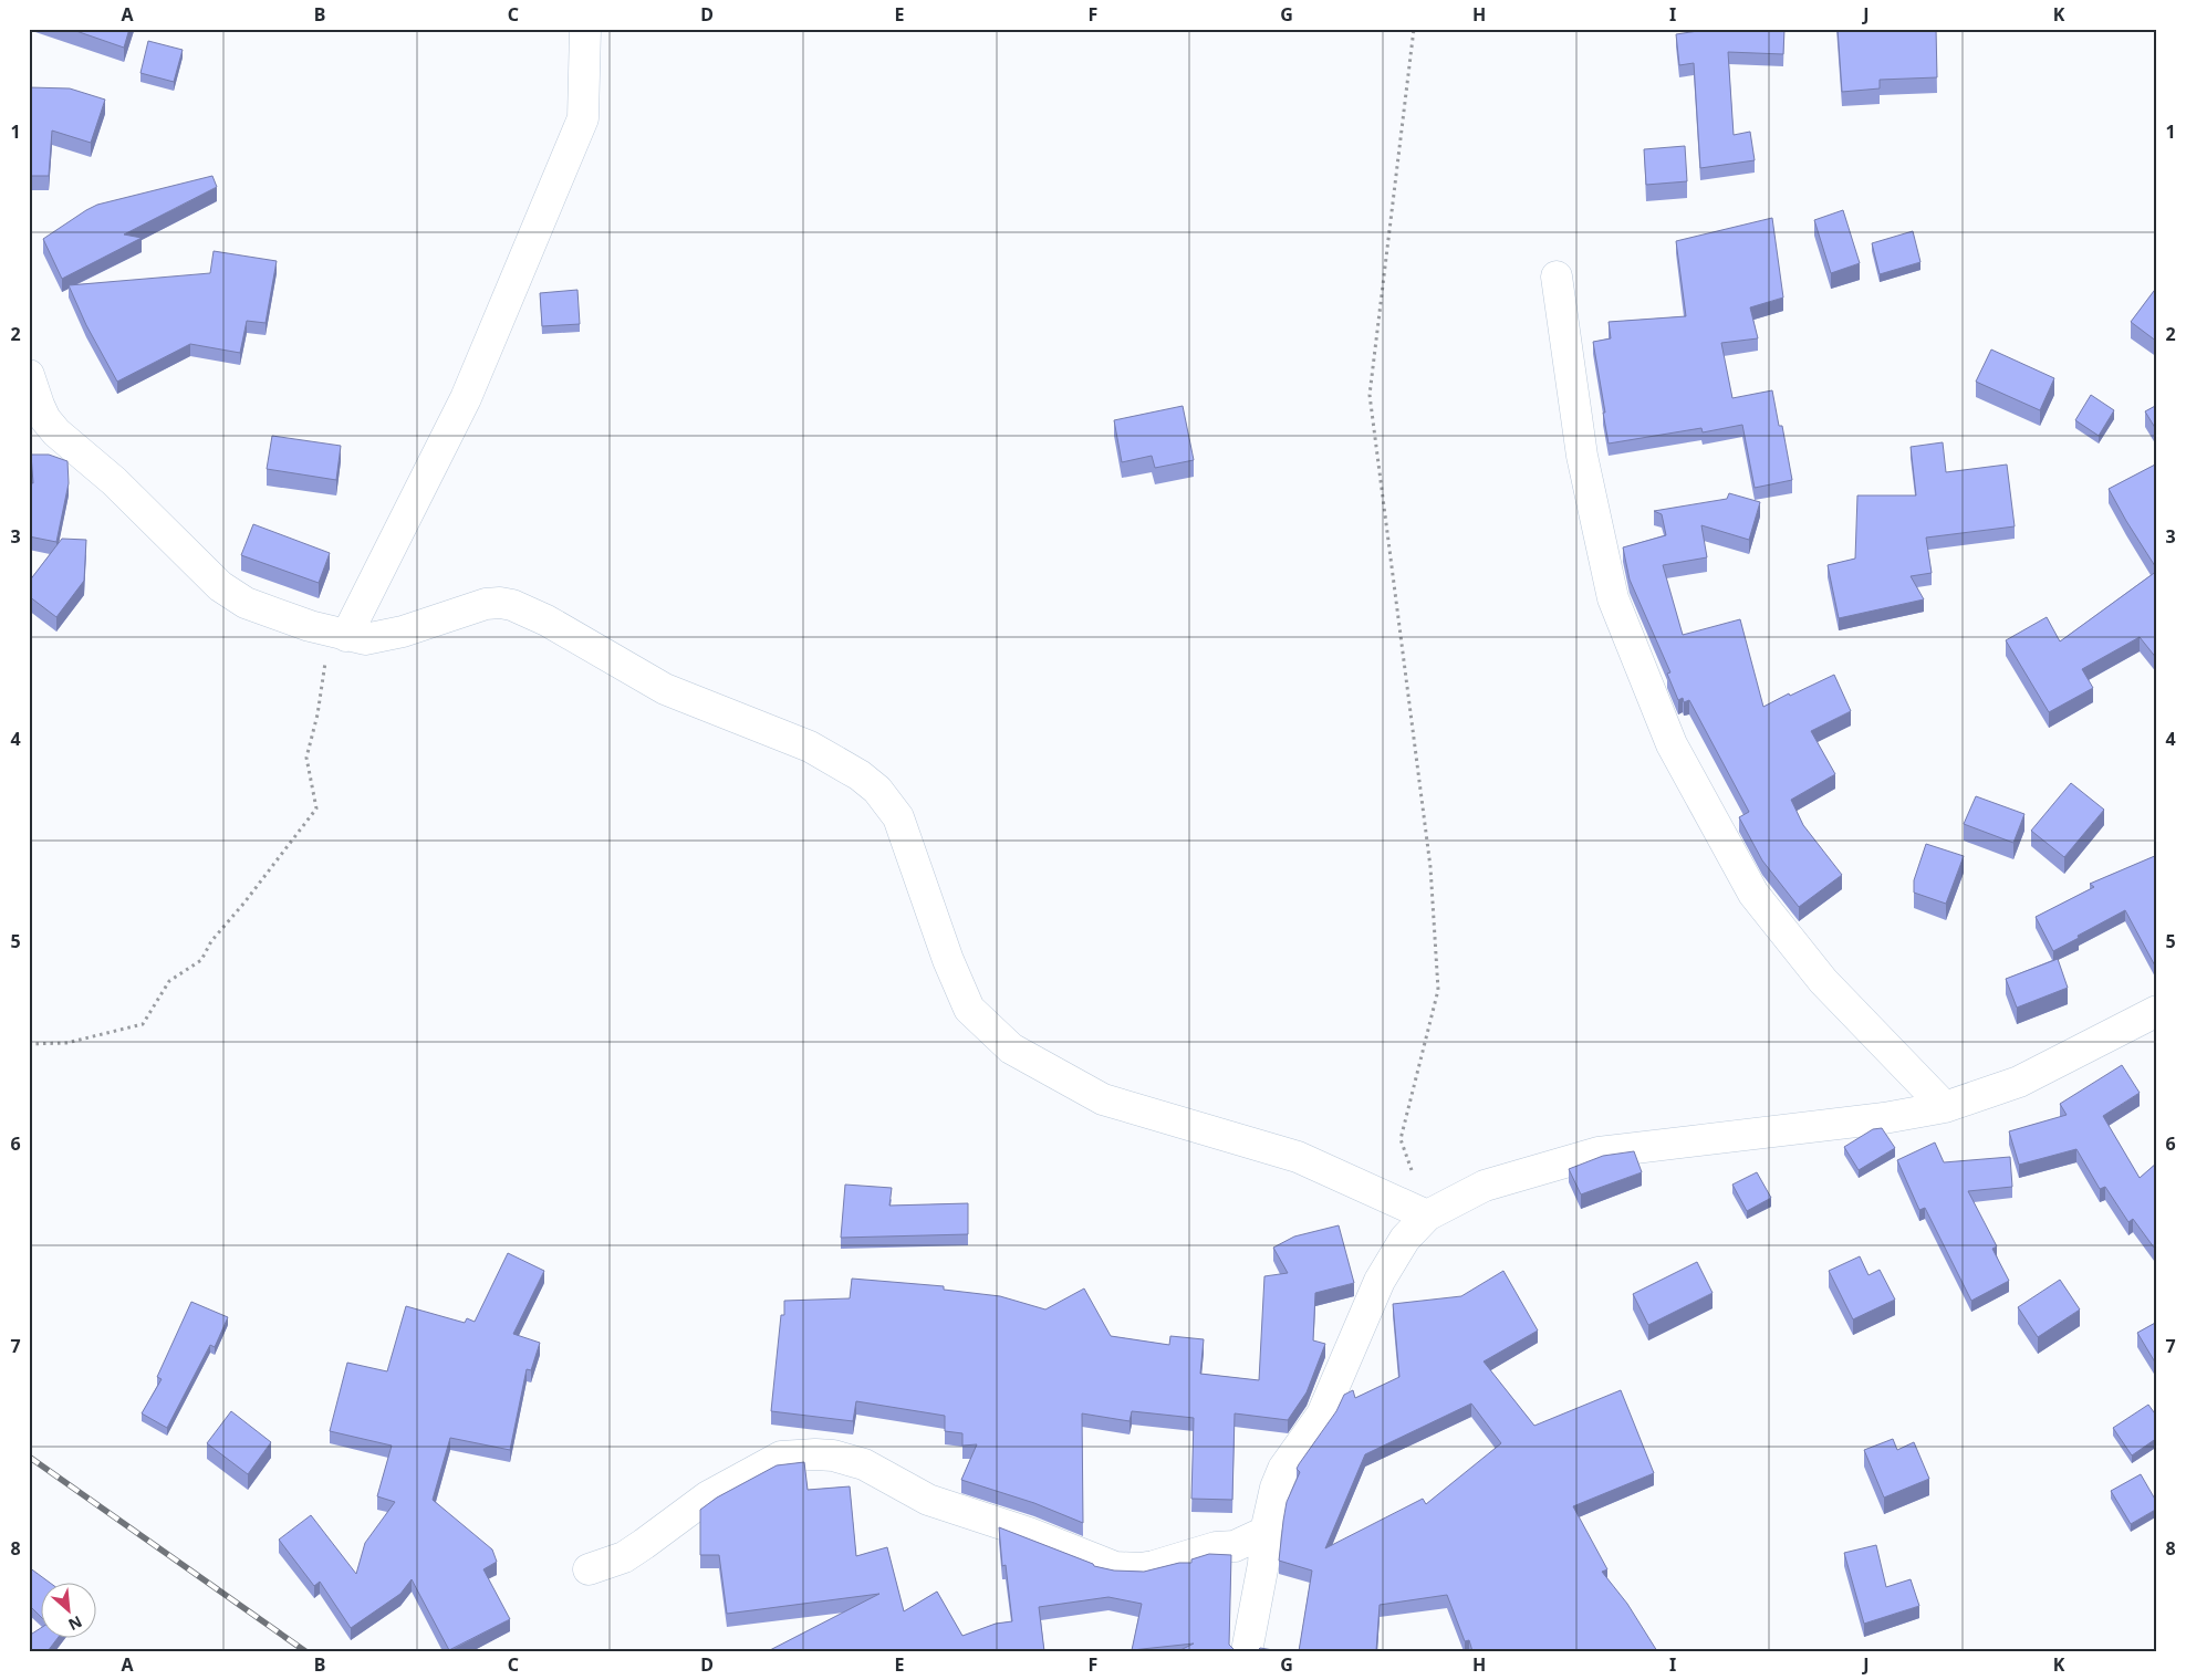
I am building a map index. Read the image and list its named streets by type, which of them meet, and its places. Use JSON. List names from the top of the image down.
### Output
{
  "north": "bottom right",
  "grid": {
    "columns": [
      "A",
      "B",
      "C",
      "D",
      "E",
      "F",
      "G",
      "H",
      "I",
      "J",
      "K"
    ],
    "rows": [
      "1",
      "2",
      "3",
      "4",
      "5",
      "6",
      "7",
      "8"
    ]
  }
}
